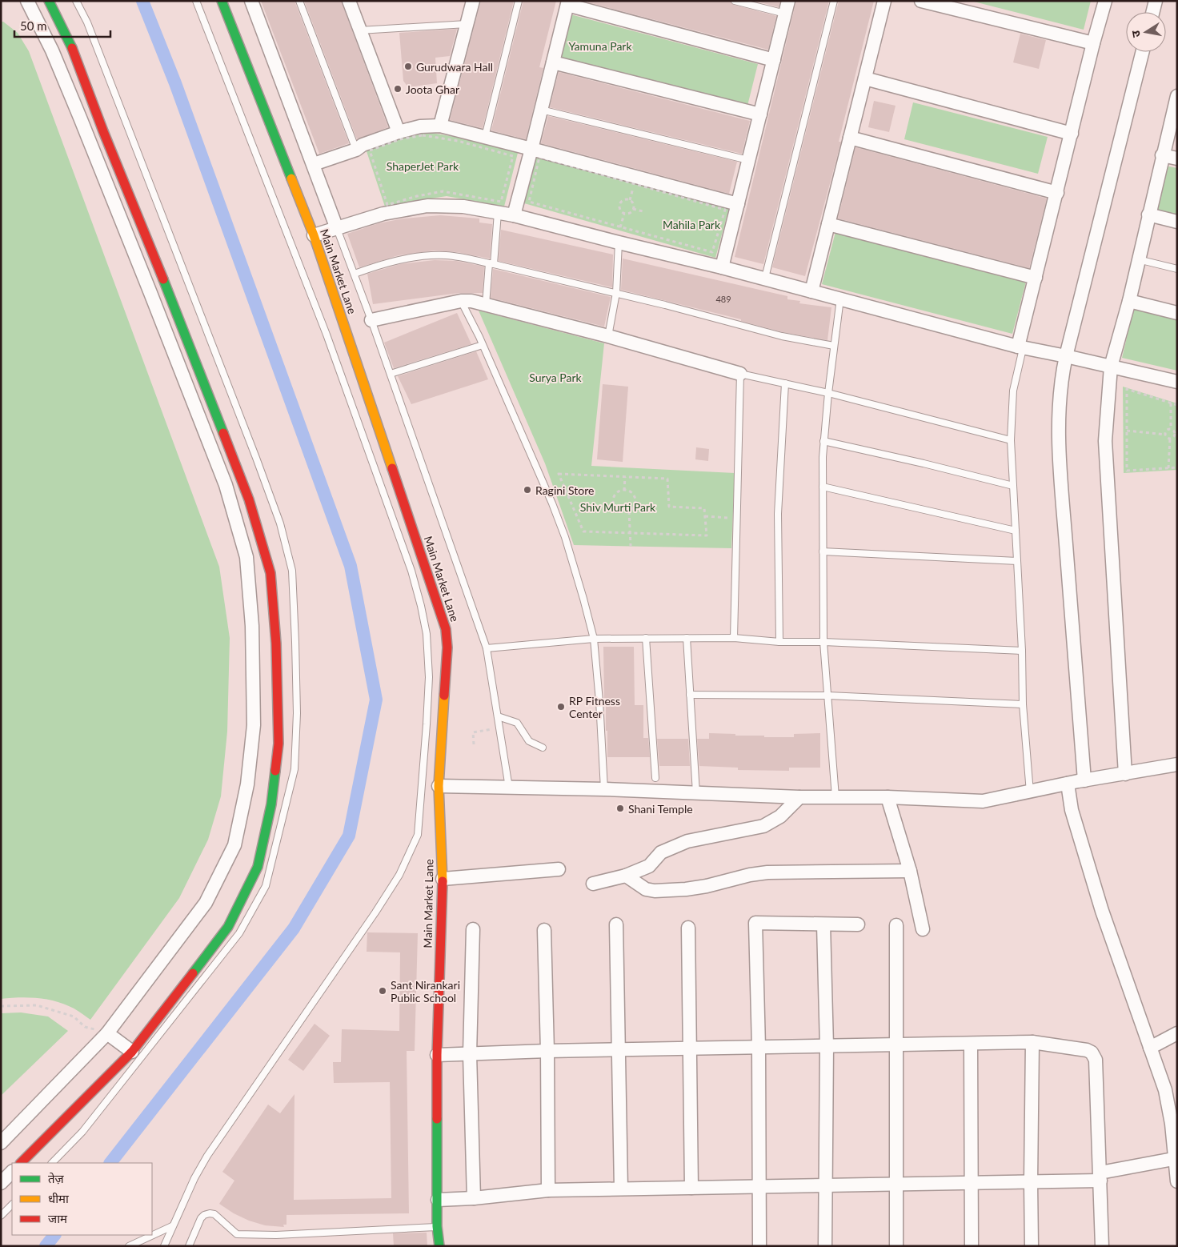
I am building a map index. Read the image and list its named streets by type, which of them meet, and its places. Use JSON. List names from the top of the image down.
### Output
{
  "streets": {
    "street": ["Main Market Lane"]
  },
  "parks": [
    "Yamuna Park",
    "ShaperJet Park",
    "Mahila Park",
    "Surya Park",
    "Shiv Murti Park"
  ],
  "places": [
    "Gurudwara Hall",
    "Joota Ghar",
    "Ragini Store",
    "RP Fitness Center",
    "Shani Temple",
    "Sant Nirankari Public School"
  ],
  "house_numbers": ["489"],
  "legend": ["तेज़", "धीमा", "जाम"],
  "scale_bar": "50 m",
  "north": "left"
}
